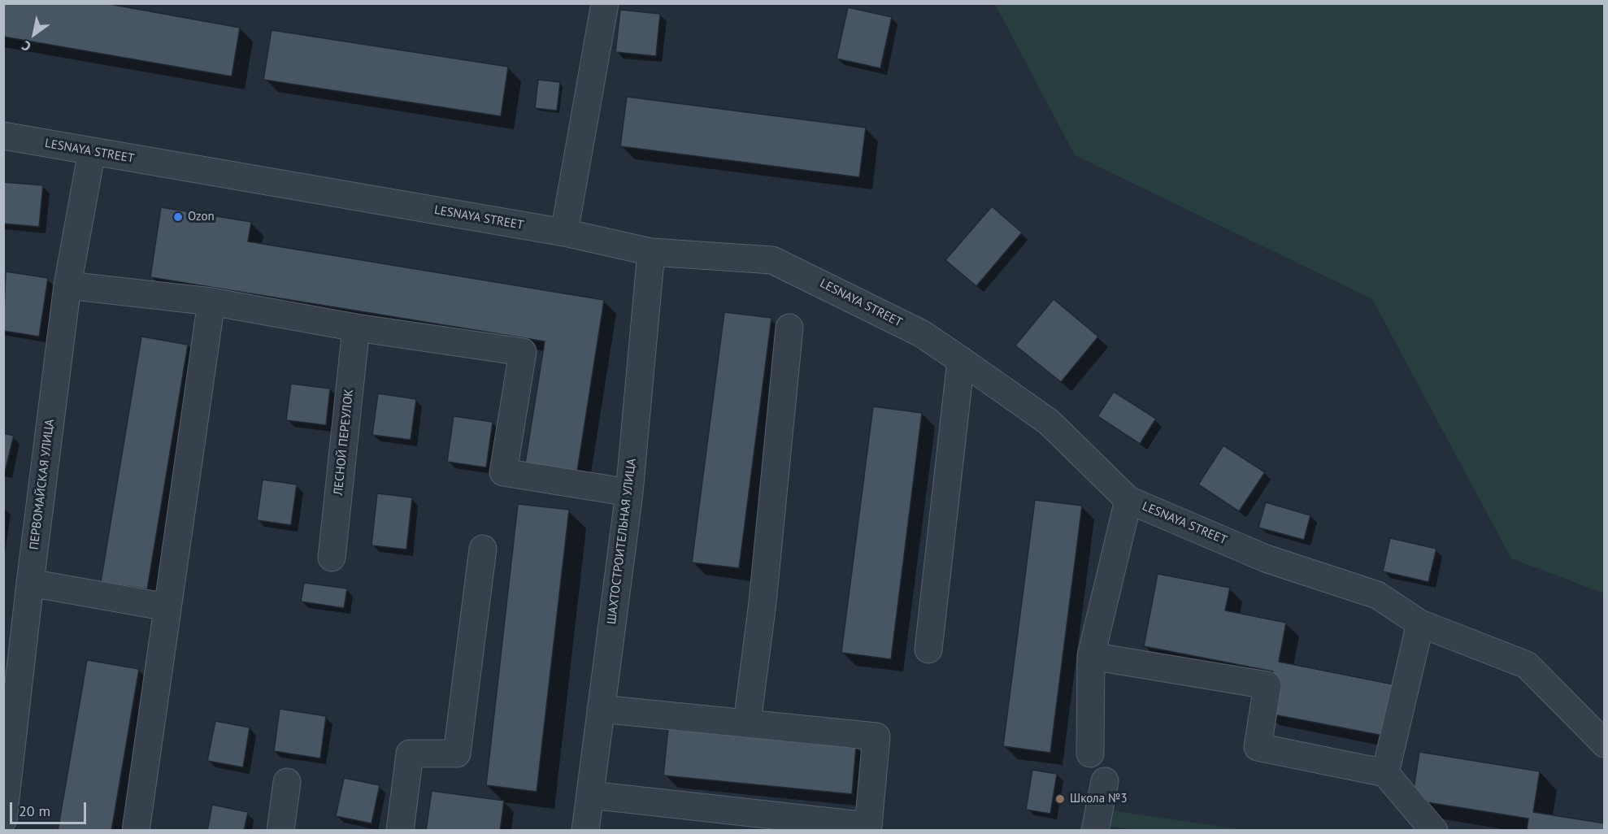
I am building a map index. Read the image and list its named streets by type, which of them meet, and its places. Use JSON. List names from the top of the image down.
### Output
{
  "streets": {
    "street": [
      "LESNAYA STREET",
      "ЛЕСНОЙ ПЕРЕУЛОК",
      "ПЕРВОМАЙСКАЯ УЛИЦА",
      "ШАХТОСТРОИТЕЛЬНАЯ УЛИЦА"
    ]
  },
  "crossings": [
    ["LESNAYA STREET", "ПЕРВОМАЙСКАЯ УЛИЦА"],
    ["LESNAYA STREET", "ШАХТОСТРОИТЕЛЬНАЯ УЛИЦА"]
  ],
  "places": ["Ozon", "Школа №3"],
  "scale_bar": "20 m",
  "north": "bottom left"
}
